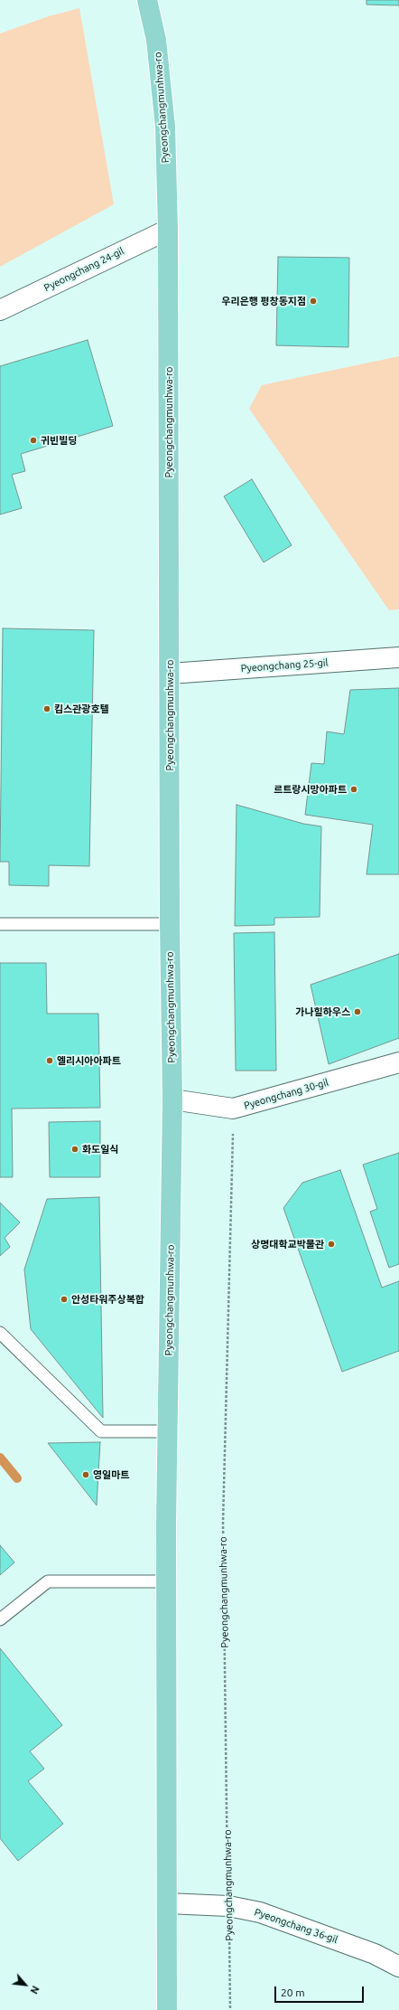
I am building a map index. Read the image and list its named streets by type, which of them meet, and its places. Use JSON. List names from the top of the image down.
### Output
{
  "streets": {
    "main road": ["Pyeongchangmunhwa-ro"],
    "street": [
      "Pyeongchang 24-gil",
      "Pyeongchang 25-gil",
      "Pyeongchang 30-gil",
      "Pyeongchang 36-gil"
    ]
  },
  "crossings": [
    ["Pyeongchangmunhwa-ro", "Pyeongchang 24-gil"],
    ["Pyeongchangmunhwa-ro", "Pyeongchang 25-gil"],
    ["Pyeongchangmunhwa-ro", "Pyeongchang 30-gil"],
    ["Pyeongchangmunhwa-ro", "Pyeongchang 36-gil"]
  ],
  "places": [
    "우리은행 평창동지점",
    "귀빈빌딩",
    "킴스관광호텔",
    "르트랑시망아파트",
    "가나힐하우스",
    "엘리시아아파트",
    "화도일식",
    "상명대학교박물관",
    "안성타워주상복합",
    "영일마트"
  ],
  "scale_bar": "20 m",
  "north": "bottom right"
}
